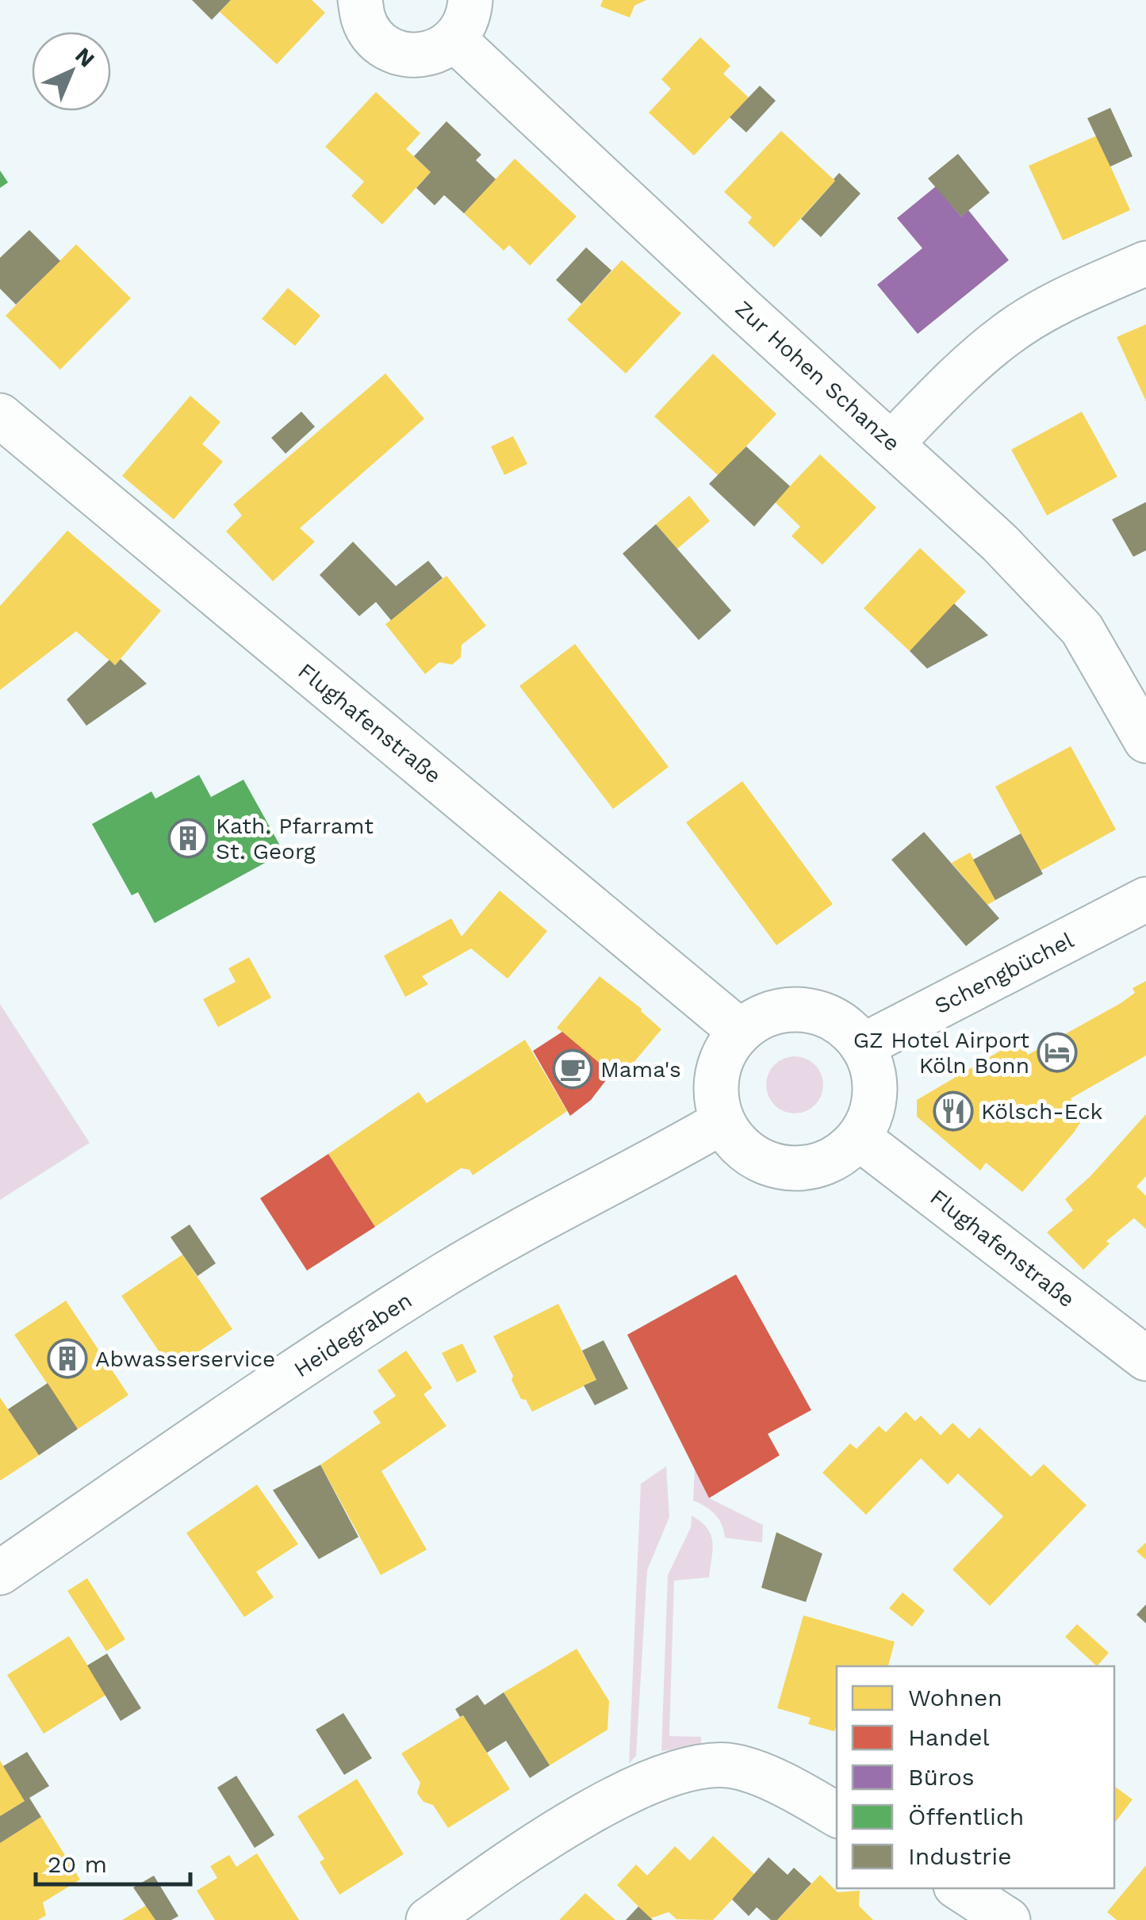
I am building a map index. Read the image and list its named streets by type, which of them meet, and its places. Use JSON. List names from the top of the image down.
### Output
{
  "streets": {
    "street": [
      "Zur Hohen Schanze",
      "Flughafenstraße",
      "Schengbüchel",
      "Heidegraben"
    ]
  },
  "crossings": [
    ["Flughafenstraße", "Schengbüchel"],
    ["Flughafenstraße", "Heidegraben"],
    ["Schengbüchel", "Heidegraben"]
  ],
  "places": {
    "building": ["Kath. Pfarramt St. Georg", "Abwasserservice"],
    "hotel": ["GZ Hotel Airport Köln Bonn"],
    "cafe": ["Mama's"],
    "restaurant": ["Kölsch-Eck"]
  },
  "legend": [
    "Wohnen",
    "Handel",
    "Büros",
    "Öffentlich",
    "Industrie"
  ],
  "scale_bar": "20 m",
  "north": "top right"
}
